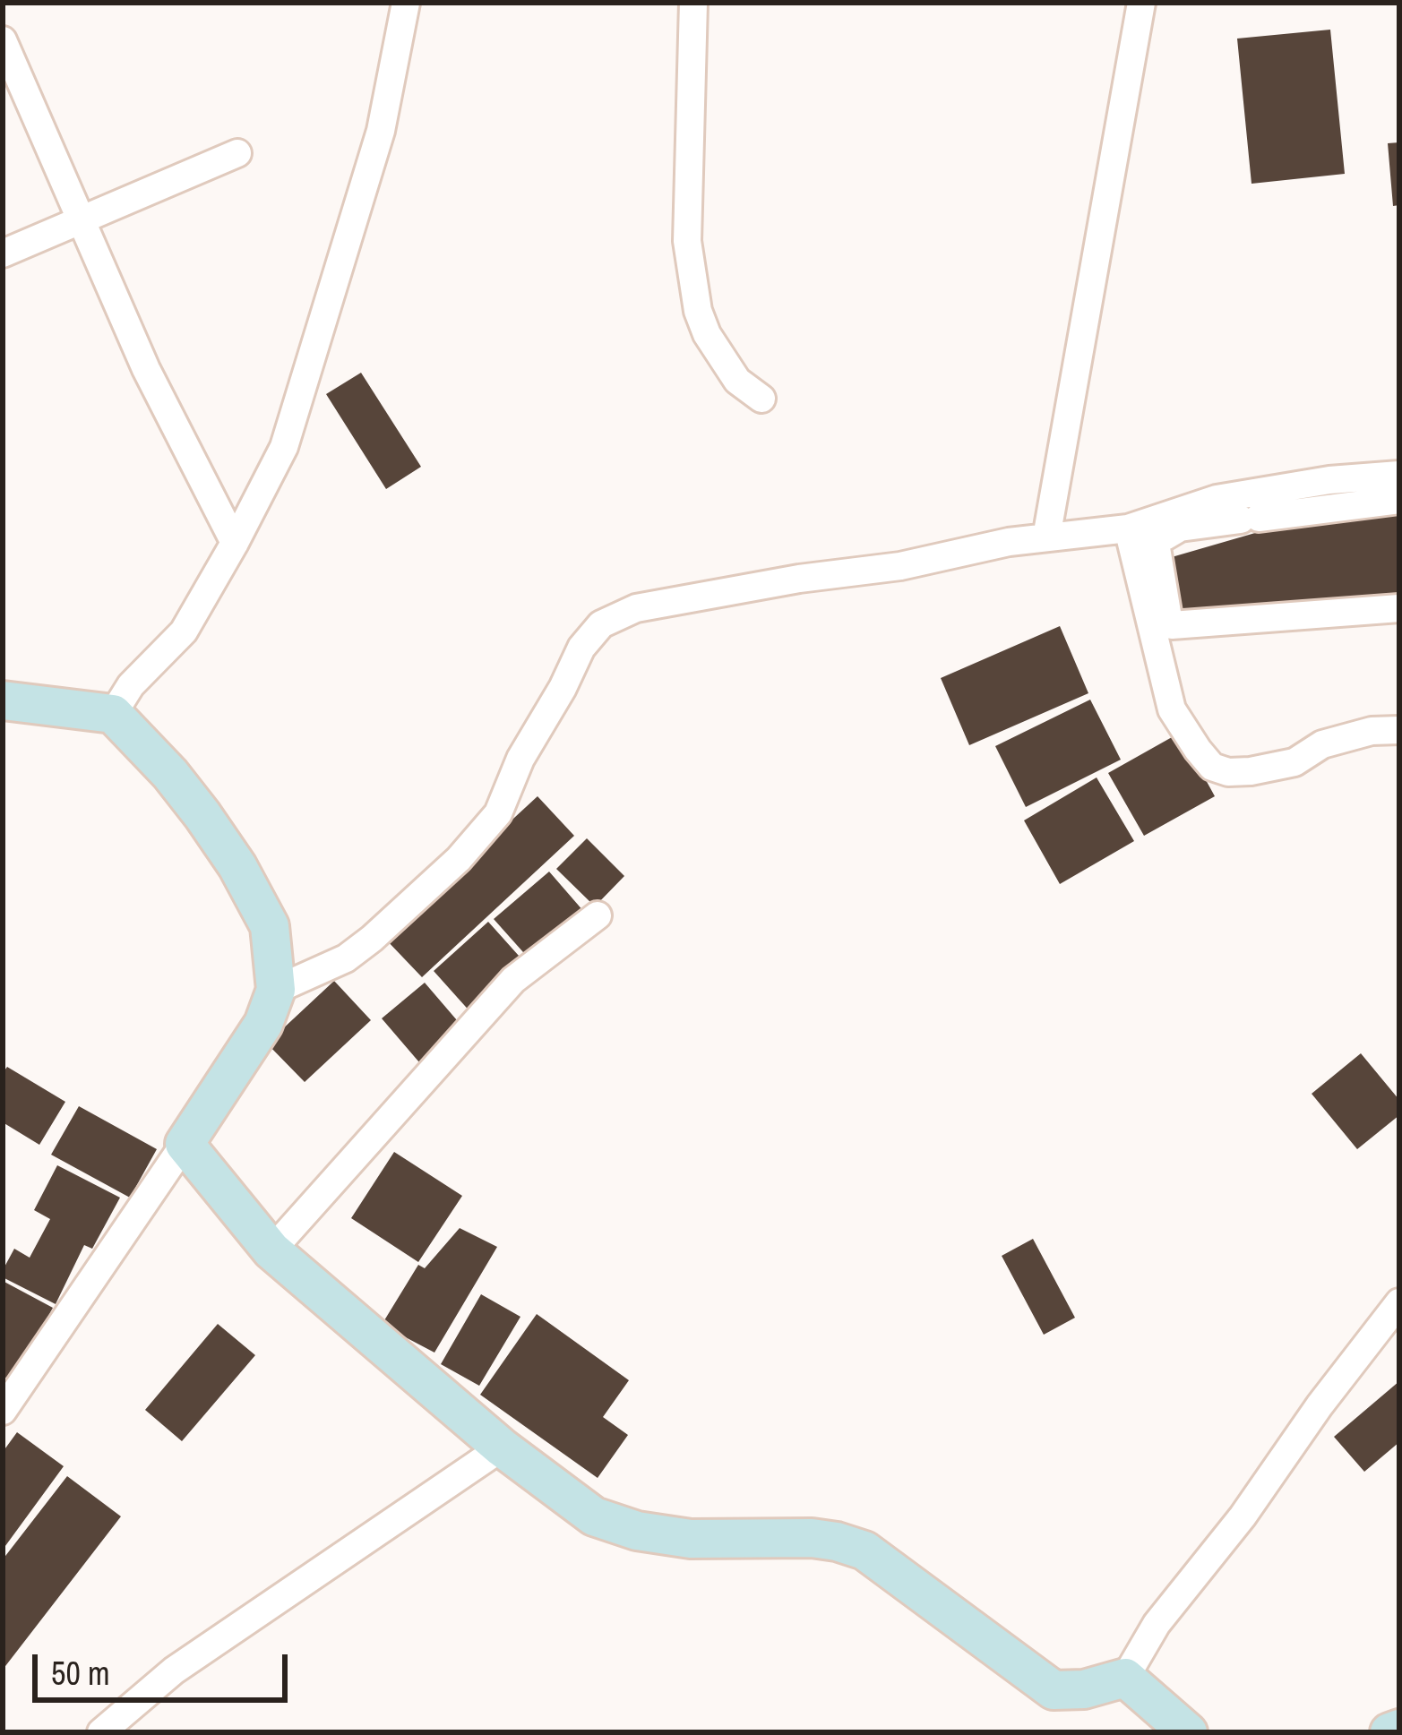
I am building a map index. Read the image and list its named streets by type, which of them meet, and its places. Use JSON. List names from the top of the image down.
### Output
{
  "scale_bar": "50 m"
}
